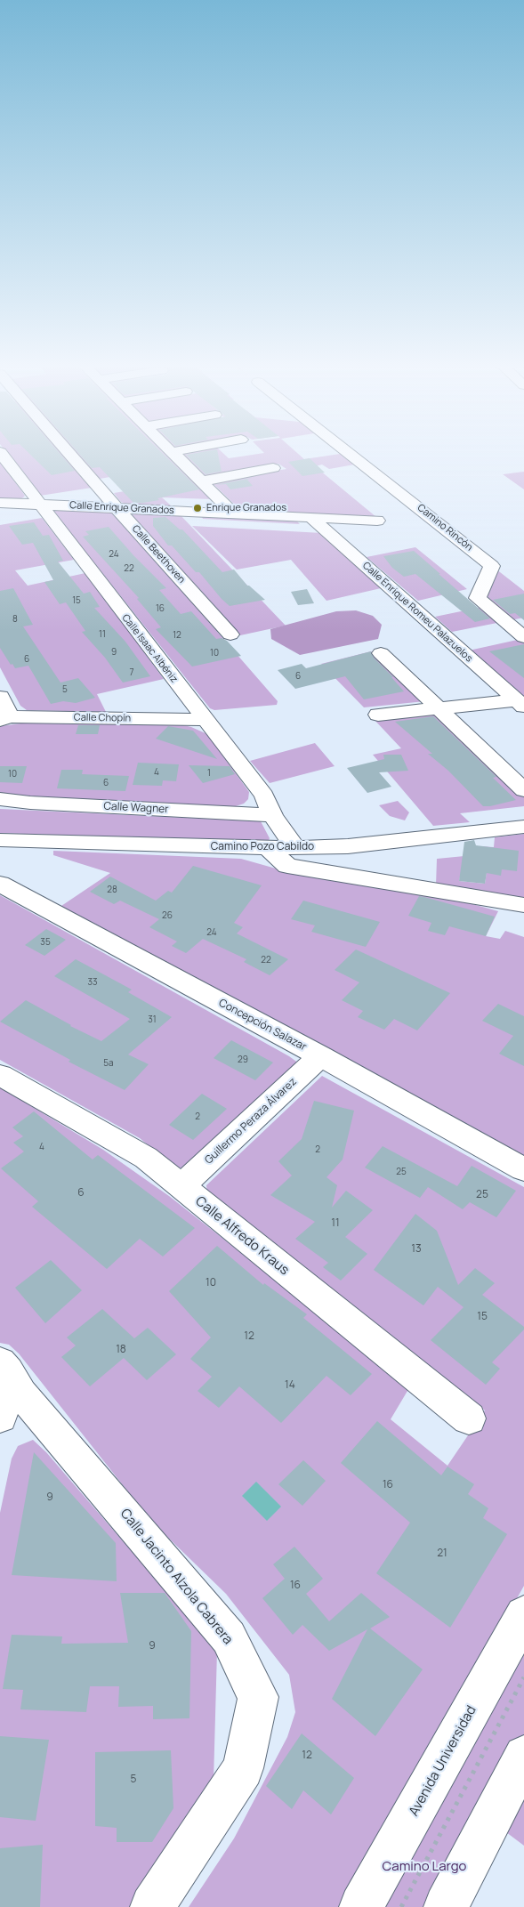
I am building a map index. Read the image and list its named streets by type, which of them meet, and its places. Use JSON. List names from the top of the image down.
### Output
{
  "streets": {
    "street": [
      "Calle Enrique Granados",
      "Camino Rincón",
      "Calle Beethoven",
      "Calle Enrique Romeu Palazuelos",
      "Calle Isaac Albéniz",
      "Calle Chopín",
      "Calle Wagner",
      "Camino Pozo Cabildo",
      "Concepción Salazar",
      "Guillermo Peraza Álvarez",
      "Calle Alfredo Kraus",
      "Calle Jacinto Alzola Cabrera",
      "Avenida Universidad"
    ]
  },
  "crossings": [
    ["Calle Enrique Granados", "Calle Beethoven"],
    ["Calle Enrique Granados", "Calle Enrique Romeu Palazuelos"],
    ["Calle Enrique Granados", "Calle Isaac Albéniz"],
    ["Calle Isaac Albéniz", "Calle Chopín"],
    ["Calle Isaac Albéniz", "Calle Wagner"],
    ["Calle Isaac Albéniz", "Camino Pozo Cabildo"],
    ["Concepción Salazar", "Guillermo Peraza Álvarez"],
    ["Guillermo Peraza Álvarez", "Calle Alfredo Kraus"]
  ],
  "parks": ["Camino Largo"],
  "places": ["Enrique Granados"],
  "house_numbers": [
    "24",
    "22",
    "15",
    "16",
    "8",
    "11",
    "12",
    "9",
    "10",
    "6",
    "7",
    "6",
    "5",
    "4",
    "1",
    "10",
    "6",
    "28",
    "26",
    "24",
    "35",
    "22",
    "33",
    "31",
    "29",
    "5a",
    "2",
    "4",
    "2",
    "25",
    "6",
    "25",
    "11",
    "13",
    "10",
    "15",
    "12",
    "18",
    "14",
    "16",
    "9",
    "21",
    "16",
    "9",
    "12",
    "5"
  ]
}
